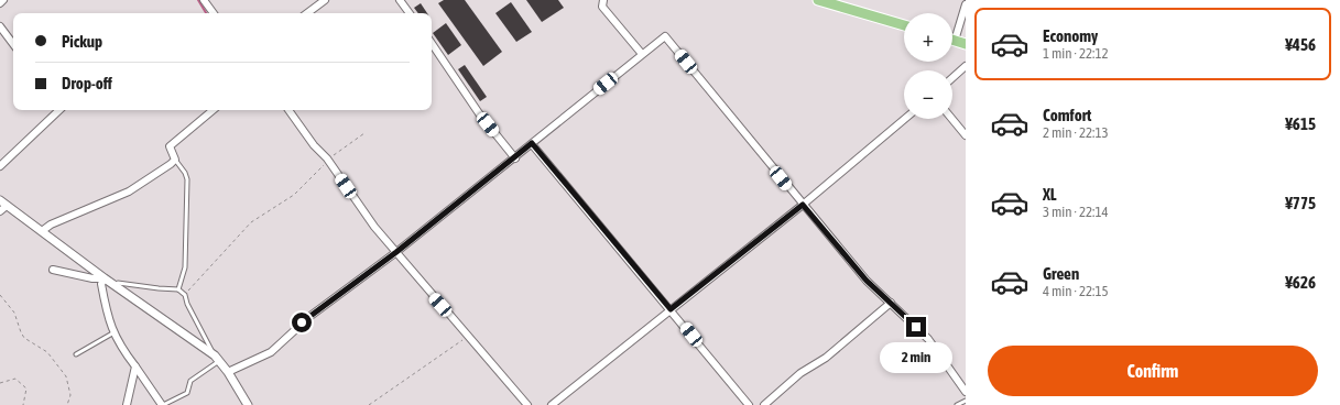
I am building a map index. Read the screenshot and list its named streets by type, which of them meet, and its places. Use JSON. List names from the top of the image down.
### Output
{
  "page": {
    "list": [
      {
        "name": "Economy",
        "note": "1 min · 22:12",
        "value": "¥456"
      },
      {
        "name": "Comfort",
        "note": "2 min · 22:13",
        "value": "¥615"
      },
      {
        "name": "XL",
        "note": "3 min · 22:14",
        "value": "¥775"
      },
      {
        "name": "Green",
        "note": "4 min · 22:15",
        "value": "¥626"
      }
    ],
    "map_buttons": ["+", "−"],
    "banner": ["Pickup", "Drop-off"],
    "buttons": "Confirm",
    "bubble": "2 min"
  }
}
